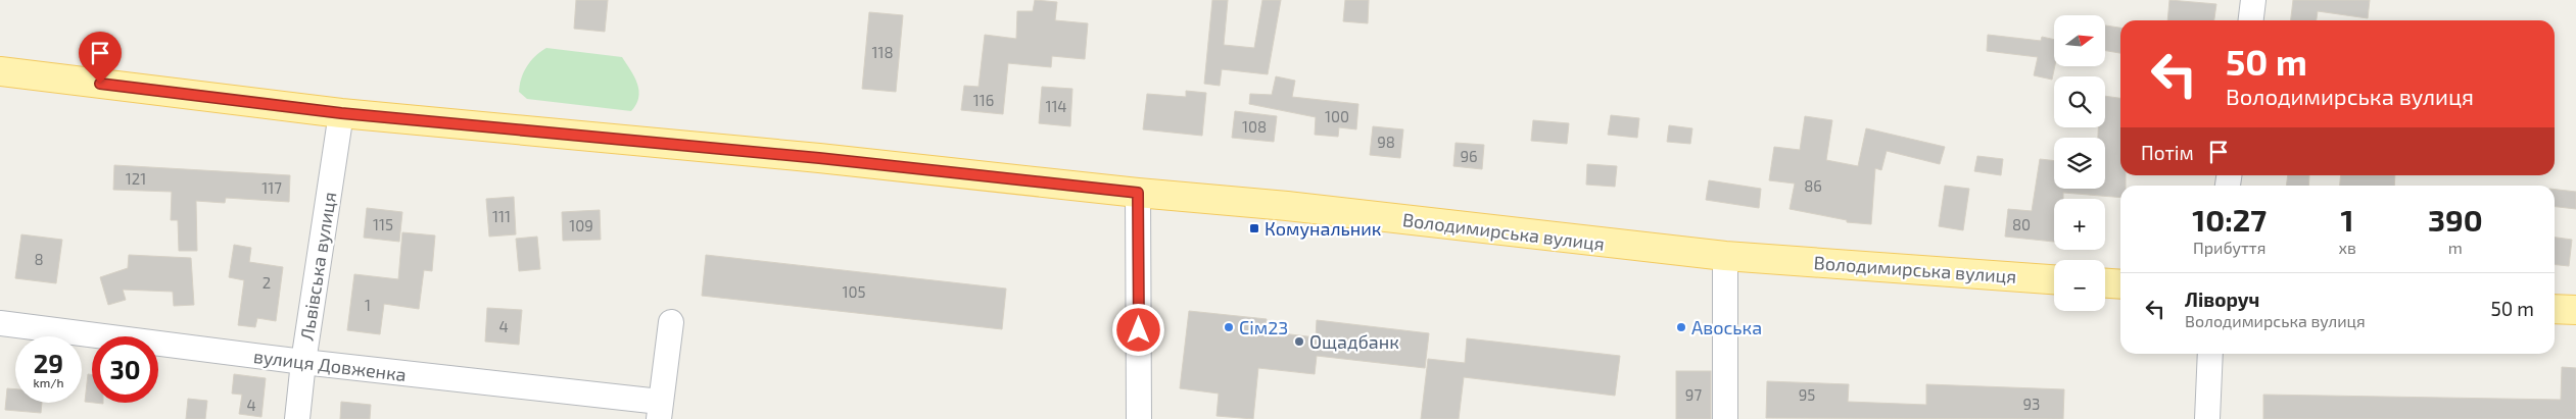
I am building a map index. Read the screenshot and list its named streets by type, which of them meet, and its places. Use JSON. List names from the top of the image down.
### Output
{
  "streets": {
    "main road": ["Володимирська вулиця"],
    "street": ["Львівська вулиця", "вулиця Довженка"]
  },
  "crossings": [
    ["Володимирська вулиця", "Львівська вулиця"],
    ["Львівська вулиця", "вулиця Довженка"]
  ],
  "places": {
    "transit": ["Комунальник"],
    "other": ["Сім23", "Авоська", "Ощадбанк"]
  },
  "house_numbers": [
    "118",
    "116",
    "114",
    "100",
    "108",
    "98",
    "96",
    "121",
    "86",
    "117",
    "111",
    "115",
    "80",
    "109",
    "8",
    "2",
    "105",
    "1",
    "4",
    "97",
    "95",
    "93",
    "4"
  ],
  "north": "right",
  "page": {
    "map_buttons": ["+", "−"],
    "turn": ["50 m", "Володимирська вулиця"],
    "then": "Потім",
    "eta": [
      "10:27",
      "Прибуття",
      "1",
      "хв",
      "390",
      "m"
    ],
    "list": [
      {
        "name": "Ліворуч",
        "note": "Володимирська вулиця",
        "value": "50 m"
      }
    ],
    "speed": "29 km/h",
    "limit": "30"
  }
}
